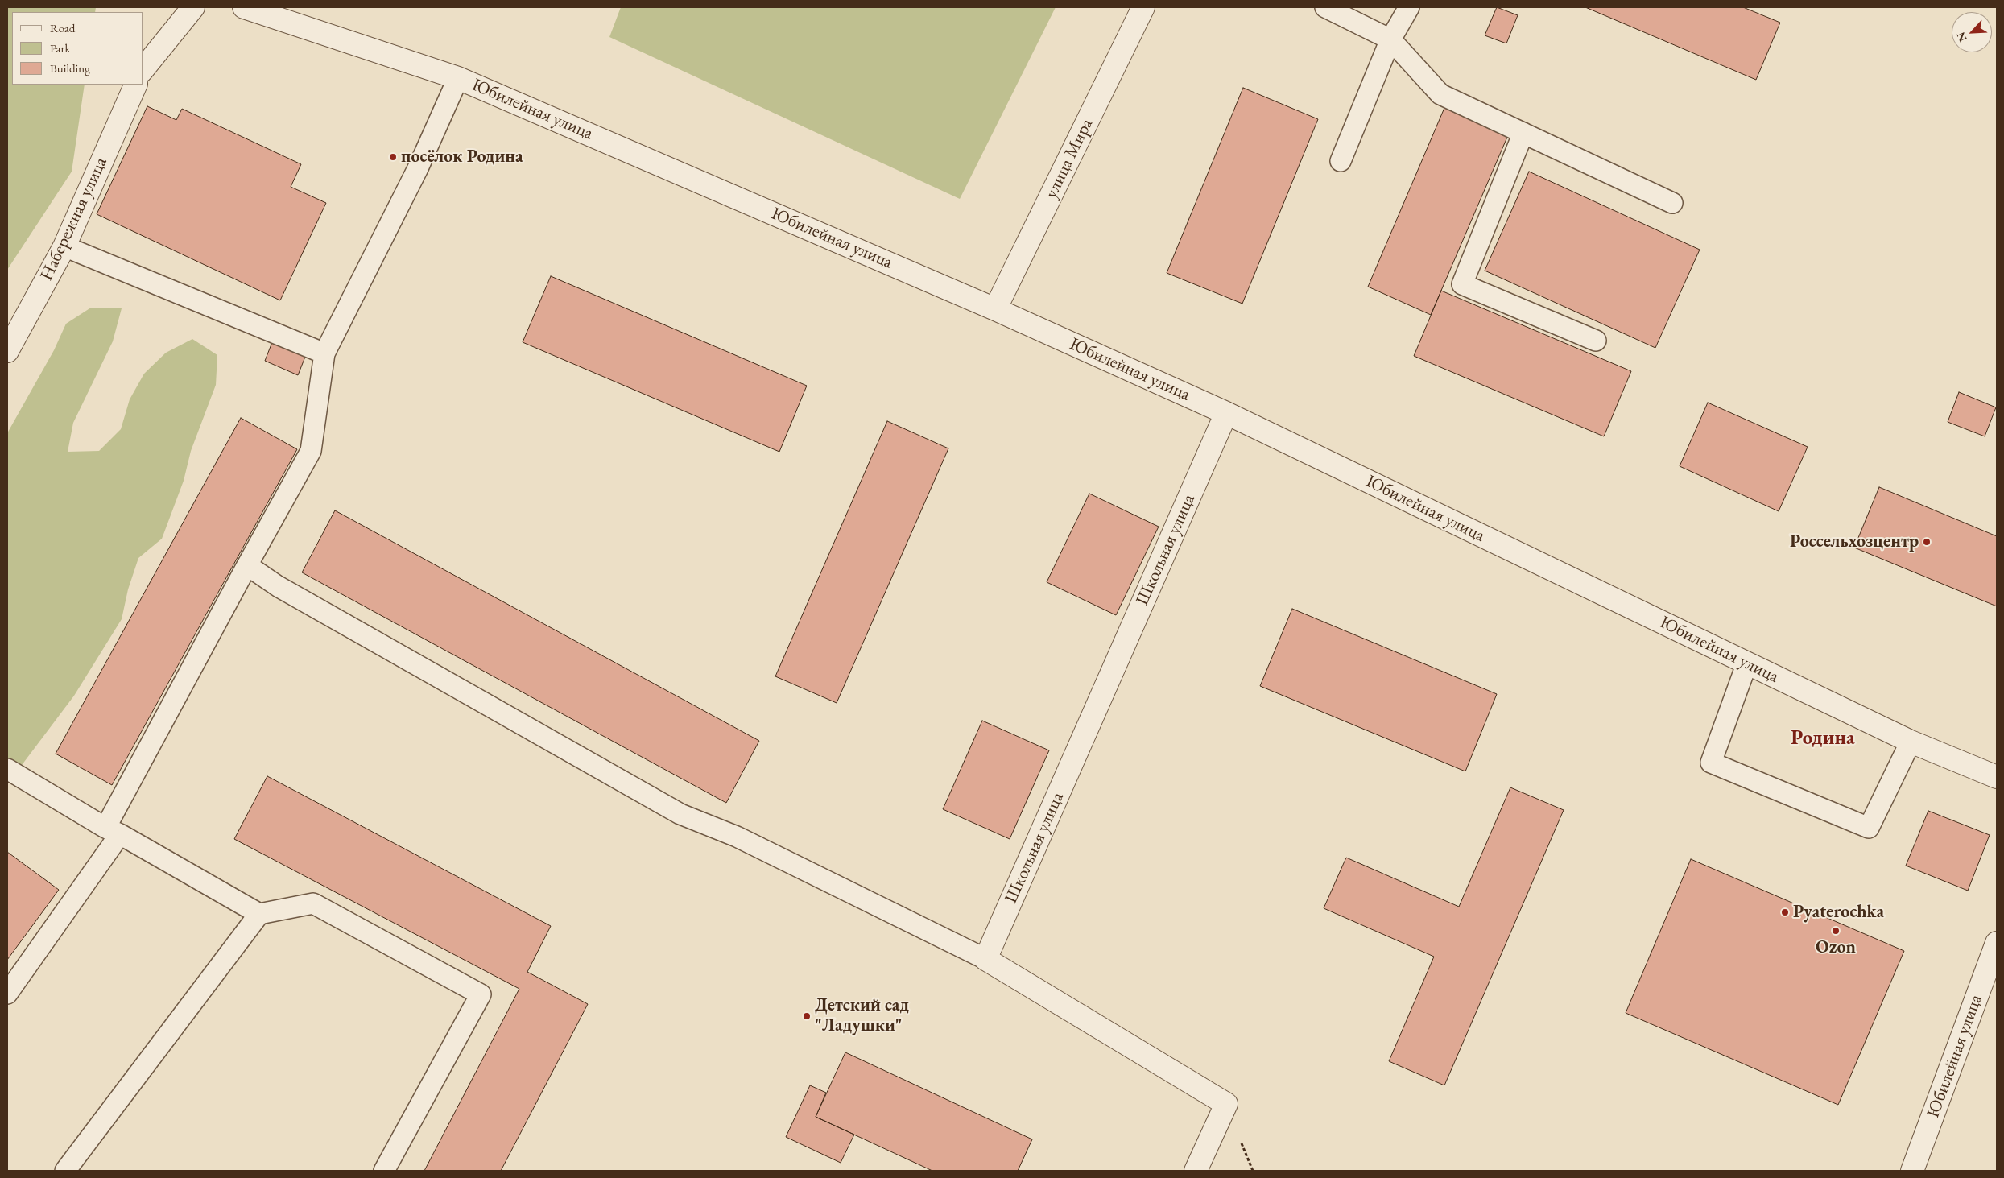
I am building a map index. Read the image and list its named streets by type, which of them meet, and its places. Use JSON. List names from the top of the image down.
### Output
{
  "streets": {
    "street": [
      "Юбилейная улица",
      "улица Мира",
      "Набережная улица",
      "Школьная улица"
    ]
  },
  "crossings": [
    ["Юбилейная улица", "улица Мира"],
    ["Юбилейная улица", "Школьная улица"]
  ],
  "districts": ["Родина"],
  "places": [
    "посёлок Родина",
    "Россельхозцентр",
    "Pyaterochka",
    "Ozon",
    "Детский сад \"Ладушки\""
  ],
  "legend": ["Road", "Park", "Building"],
  "north": "bottom left"
}
